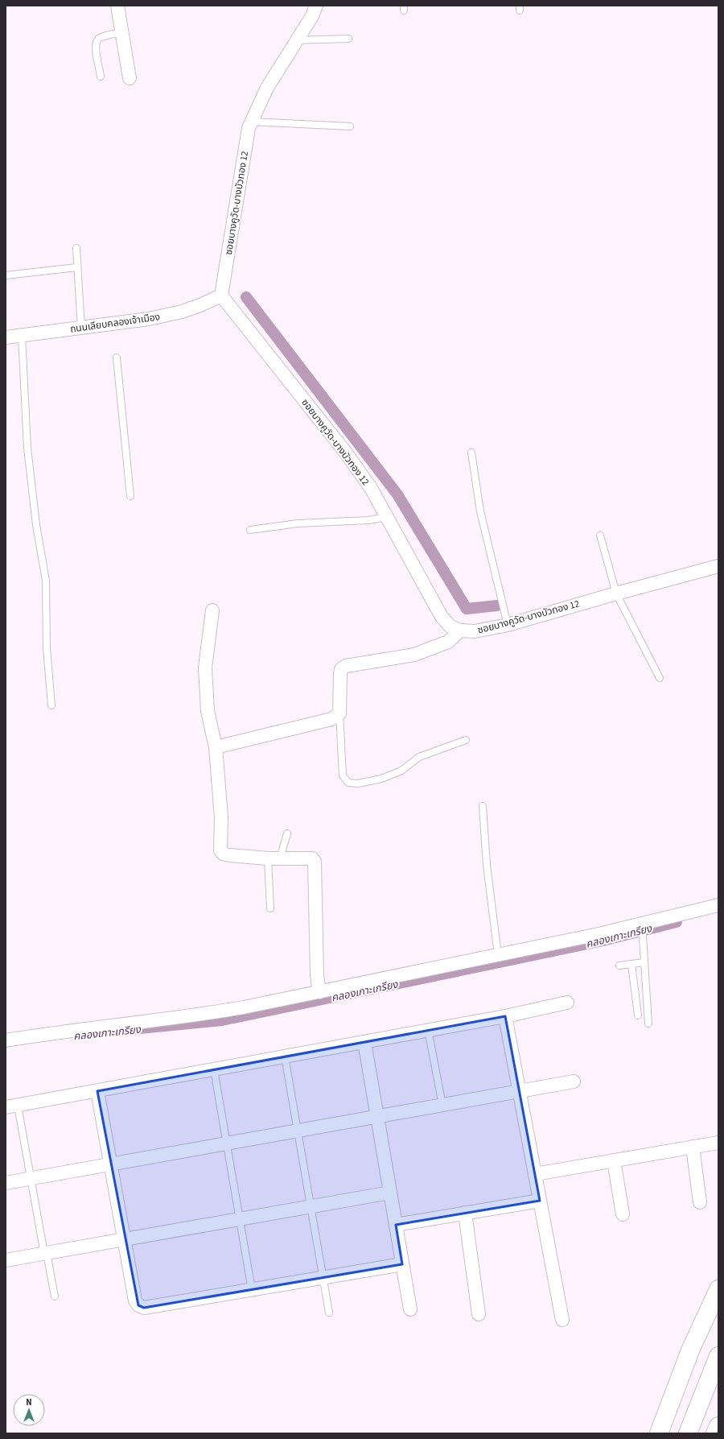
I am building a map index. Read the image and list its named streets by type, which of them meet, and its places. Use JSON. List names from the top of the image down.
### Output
{
  "streets": {
    "street": ["ซอยบางคูวัด-บางบัวทอง 12", "ถนนเลียบคลองเจ้าเมือง"]
  },
  "crossings": [
    ["ซอยบางคูวัด-บางบัวทอง 12", "ถนนเลียบคลองเจ้าเมือง"]
  ],
  "water": ["คลองเกาะเกรียง"],
  "north": "top"
}
